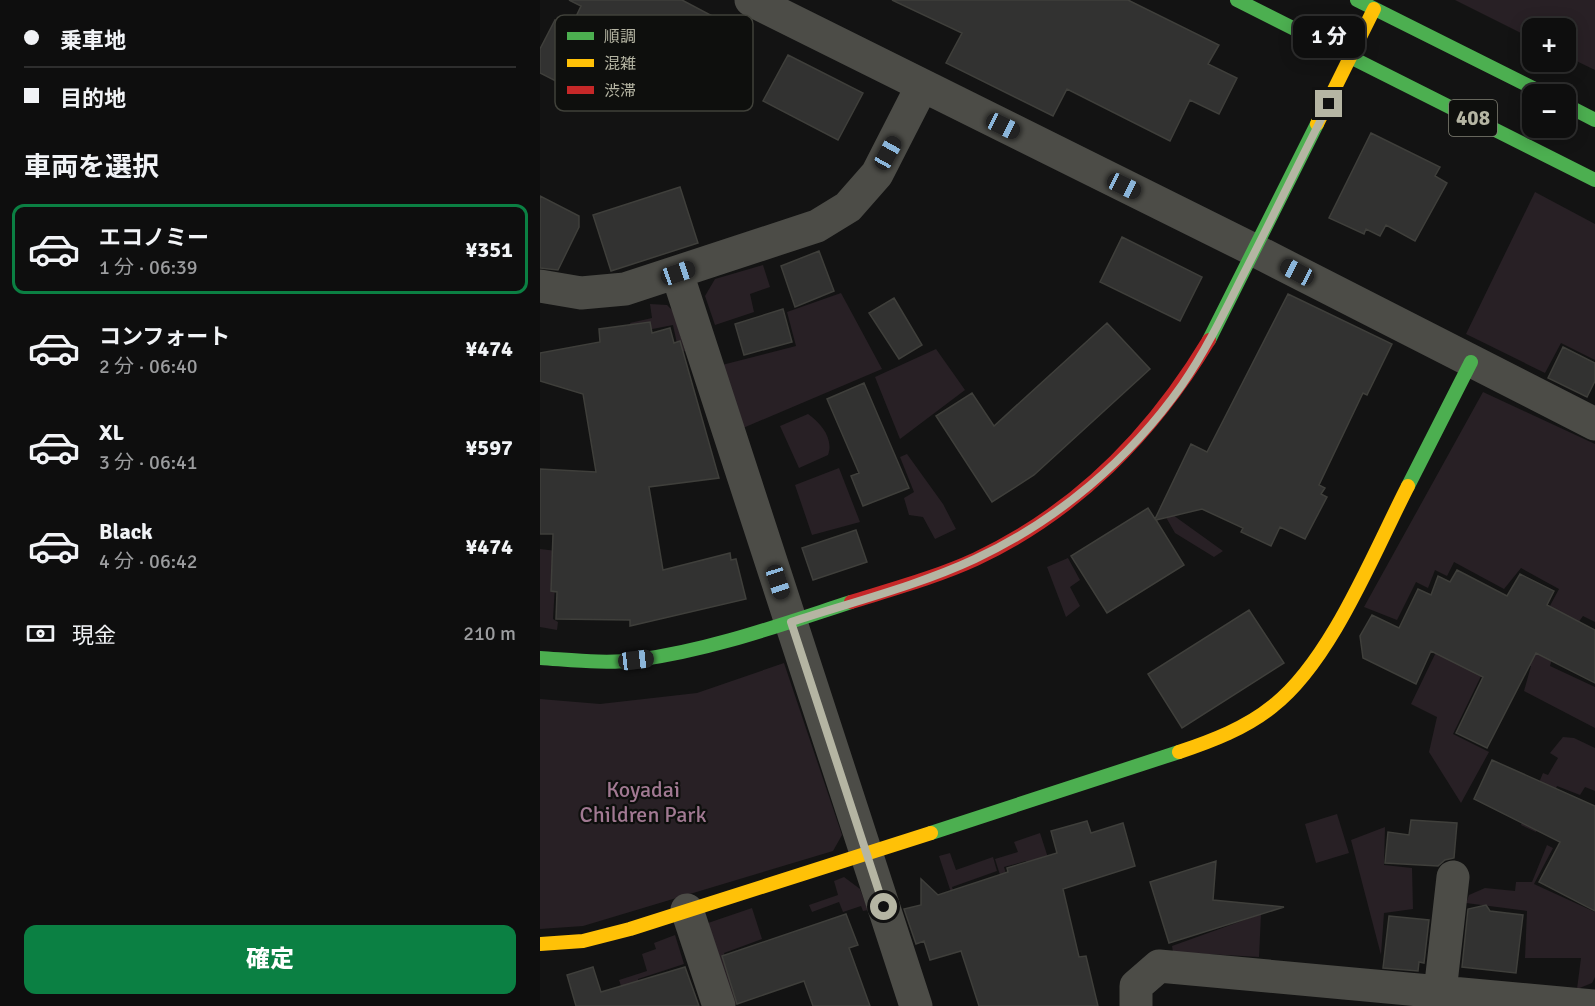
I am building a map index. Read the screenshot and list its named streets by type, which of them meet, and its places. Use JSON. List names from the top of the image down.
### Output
{
  "streets": {
    "main road": ["408"]
  },
  "parks": ["Koyadai Children Park"],
  "legend": ["順調", "混雑", "渋滞"],
  "page": {
    "banner": ["乗車地", "目的地"],
    "bubble": "1 分",
    "map_buttons": ["+", "−"],
    "heading": "車両を選択",
    "list": [
      {
        "name": "エコノミー",
        "note": "1 分 · 06:39",
        "value": "¥351"
      },
      {
        "name": "コンフォート",
        "note": "2 分 · 06:40",
        "value": "¥474"
      },
      {
        "name": "XL",
        "note": "3 分 · 06:41",
        "value": "¥597"
      },
      {
        "name": "Black",
        "note": "4 分 · 06:42",
        "value": "¥474"
      }
    ],
    "pay": ["現金", "210 m"],
    "buttons": "確定"
  }
}
